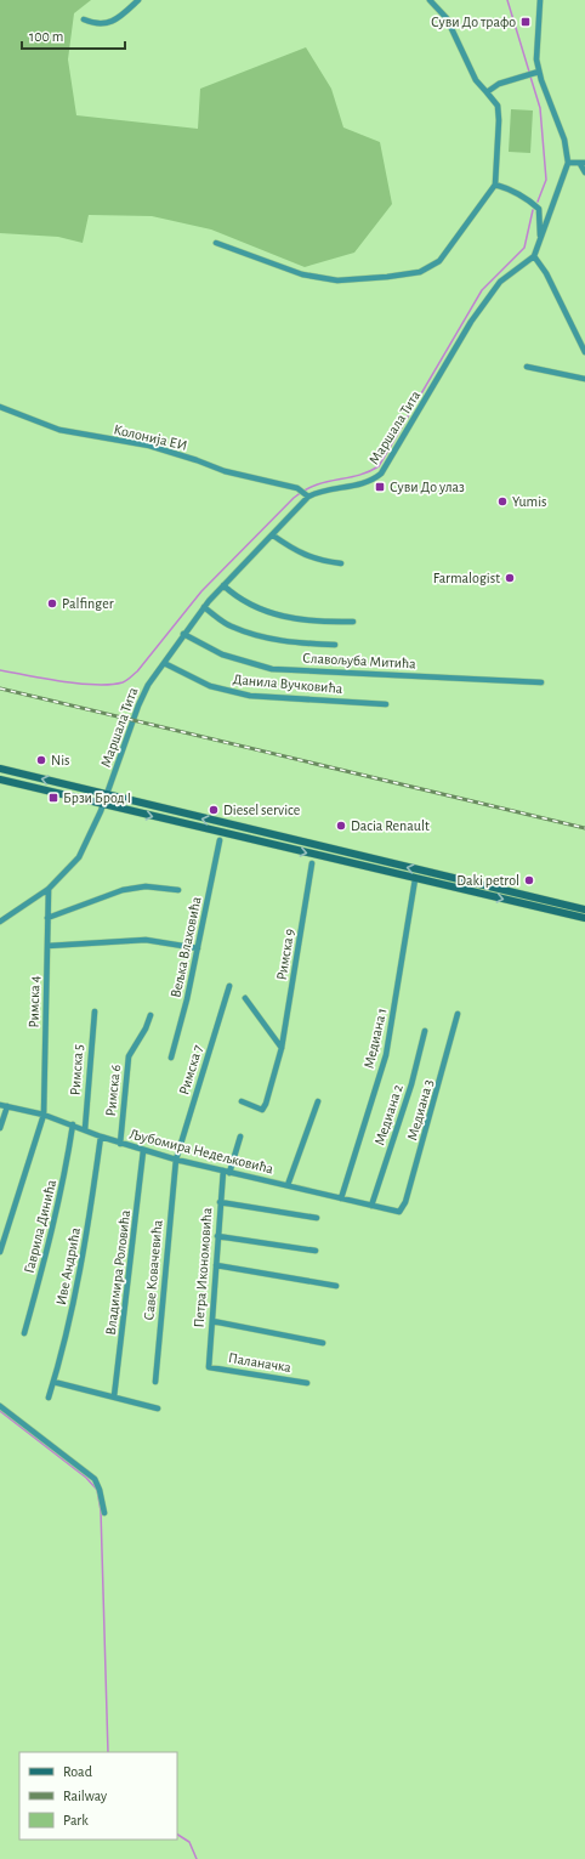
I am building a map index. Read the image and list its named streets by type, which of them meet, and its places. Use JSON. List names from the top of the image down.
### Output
{
  "streets": {
    "street": [
      "Маршала Тита",
      "Колонија ЕИ",
      "Славољуба Митића",
      "Данила Вучковића",
      "Вељка Влаховића",
      "Римска 9",
      "Римска 4",
      "Медиана 1",
      "Римска 5",
      "Римска 7",
      "Римска 6",
      "Медиана 3",
      "Медиана 2",
      "Љубомира Недељковића",
      "Гаврила Динића",
      "Иве Андрића",
      "Петра Икономовића",
      "Саве Ковачевића",
      "Владимира Роловића",
      "Паланачка"
    ]
  },
  "crossings": [
    ["Маршала Тита", "Колонија ЕИ"],
    ["Маршала Тита", "Славољуба Митића"],
    ["Маршала Тита", "Данила Вучковића"],
    ["Маршала Тита", "Римска 4"],
    ["Римска 4", "Љубомира Недељковића"],
    ["Медиана 1", "Љубомира Недељковића"],
    ["Римска 5", "Љубомира Недељковића"],
    ["Римска 7", "Љубомира Недељковића"],
    ["Римска 7", "Саве Ковачевића"],
    ["Римска 6", "Љубомира Недељковића"],
    ["Медиана 3", "Љубомира Недељковића"],
    ["Медиана 2", "Љубомира Недељковића"],
    ["Љубомира Недељковића", "Гаврила Динића"],
    ["Љубомира Недељковића", "Иве Андрића"],
    ["Љубомира Недељковића", "Петра Икономовића"],
    ["Љубомира Недељковића", "Саве Ковачевића"],
    ["Љубомира Недељковића", "Владимира Роловића"],
    ["Петра Икономовића", "Паланачка"]
  ],
  "places": {
    "transit": ["Суви До трафо", "Суви До улаз", "Брзи Брод I"],
    "other": [
      "Yumis",
      "Farmalogist",
      "Palfinger",
      "Nis",
      "Diesel service",
      "Dacia Renault",
      "Daki petrol"
    ]
  },
  "legend": ["Road", "Railway", "Park"],
  "scale_bar": "100 m"
}
